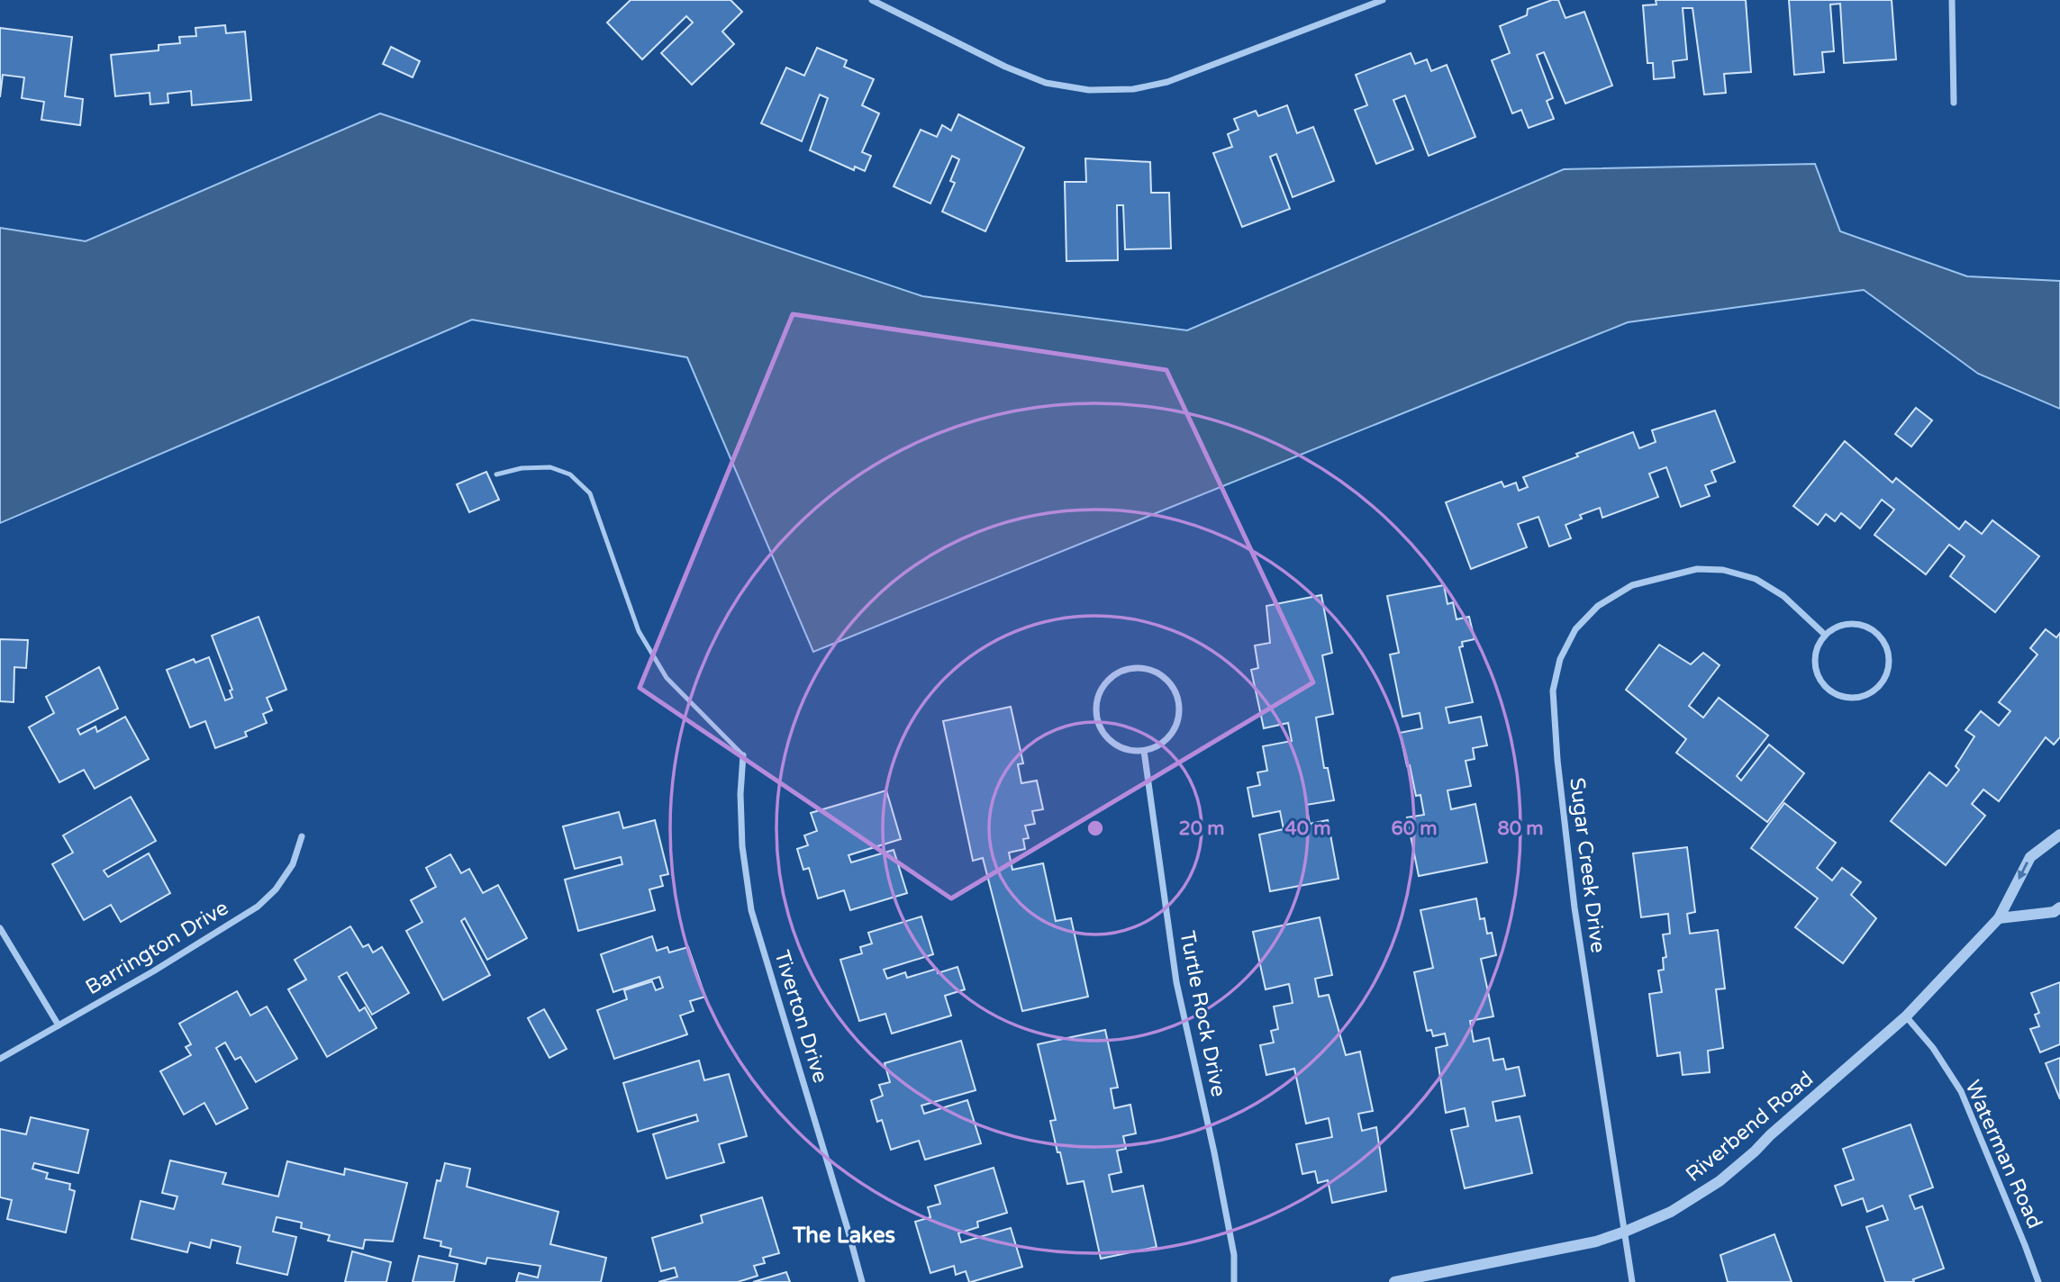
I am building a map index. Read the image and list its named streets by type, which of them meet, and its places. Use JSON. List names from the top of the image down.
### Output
{
  "streets": {
    "street": [
      "Sugar Creek Drive",
      "Barrington Drive",
      "Turtle Rock Drive",
      "Tiverton Drive",
      "Riverbend Road",
      "Waterman Road"
    ]
  },
  "crossings": [
    ["Sugar Creek Drive", "Riverbend Road"],
    ["Riverbend Road", "Waterman Road"]
  ],
  "districts": ["The Lakes"],
  "rings": [
    "20 m",
    "40 m",
    "60 m",
    "80 m"
  ]
}
